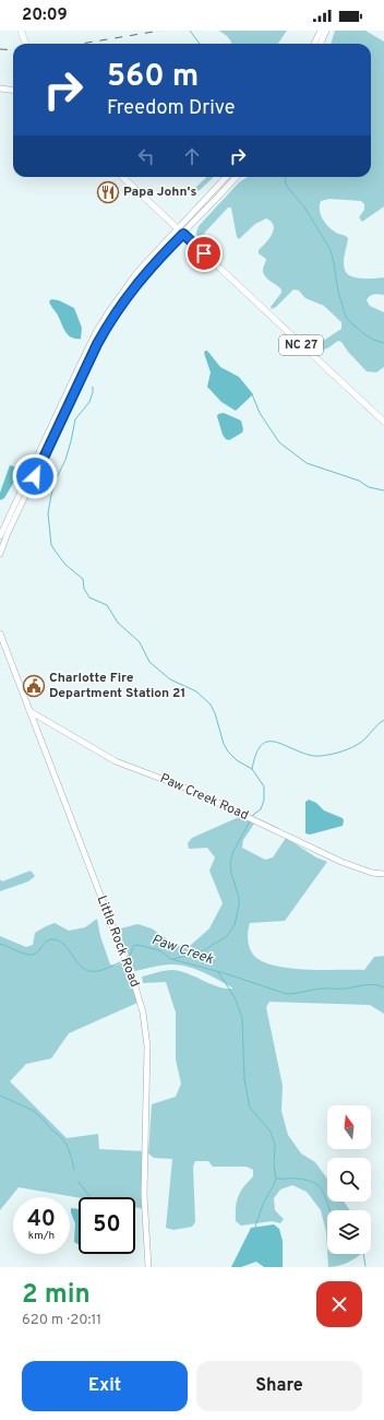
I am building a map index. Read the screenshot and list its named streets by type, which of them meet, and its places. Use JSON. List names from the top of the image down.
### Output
{
  "streets": {
    "main road": ["NC 27", "Paw Creek Road", "Little Rock Road"]
  },
  "crossings": [
    ["Paw Creek Road", "Little Rock Road"]
  ],
  "water": ["Paw Creek"],
  "places": {
    "restaurant": ["Papa John's"],
    "public building": ["Charlotte Fire Department Station 21"]
  },
  "north": "top",
  "page": {
    "status": "20:09",
    "turn": ["560 m", "Freedom Drive"],
    "speed": "40 km/h",
    "limit": "50",
    "heading": ["2 min", "620 m · 20:11"],
    "buttons": ["Exit", "Share"]
  }
}
